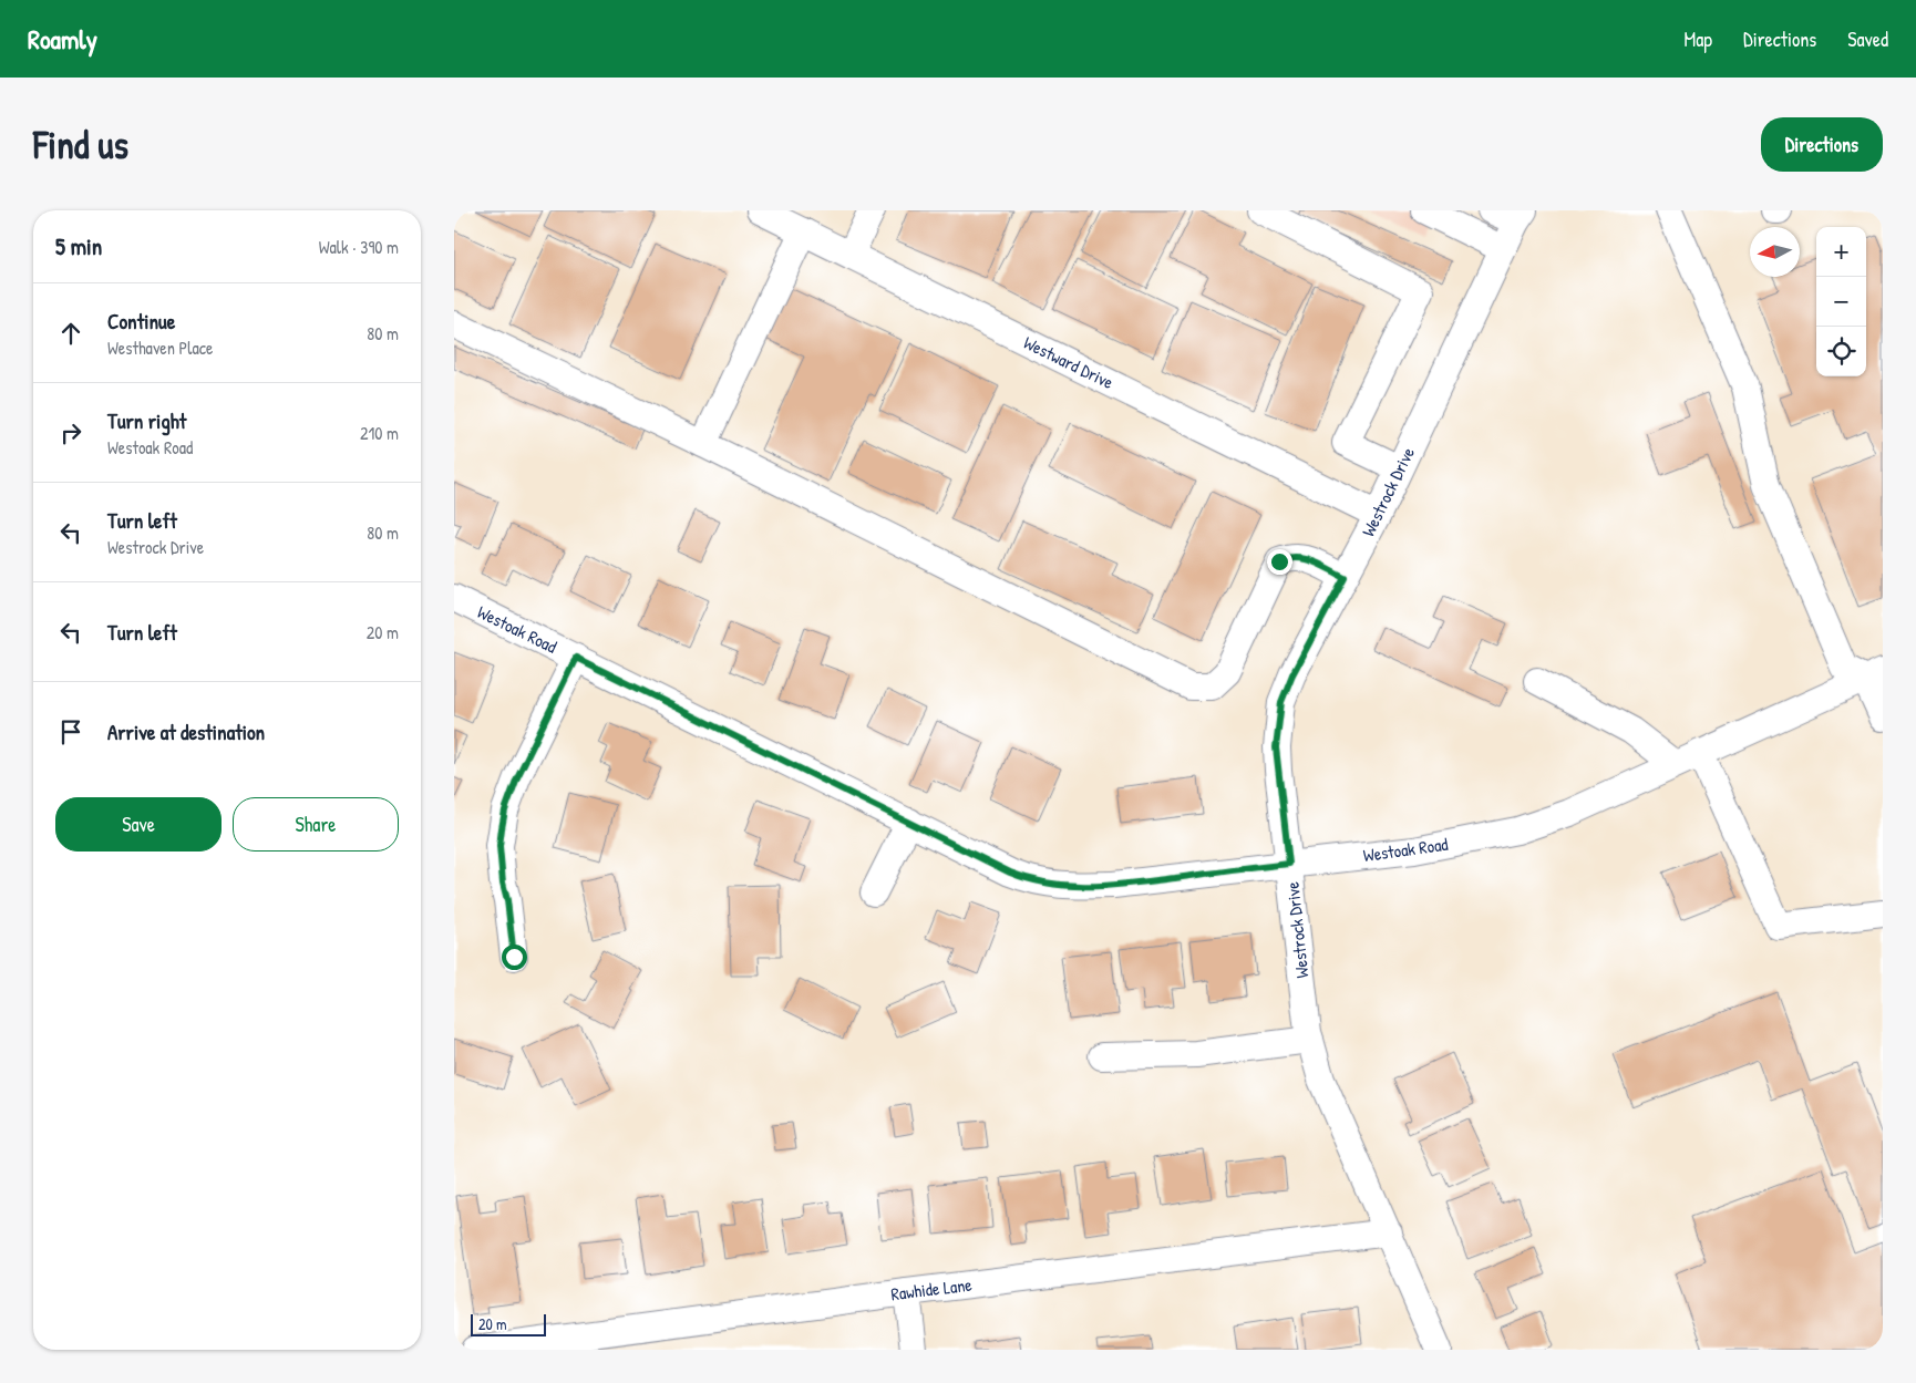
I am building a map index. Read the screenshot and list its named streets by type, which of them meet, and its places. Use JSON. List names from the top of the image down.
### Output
{
  "streets": {
    "street": [
      "Westward Drive",
      "Westrock Drive",
      "Westoak Road",
      "Rawhide Lane"
    ]
  },
  "crossings": [
    ["Westward Drive", "Westrock Drive"],
    ["Westrock Drive", "Westoak Road"],
    ["Westrock Drive", "Rawhide Lane"]
  ],
  "scale_bar": "20 m",
  "north": "left",
  "page": {
    "header": "Roamly",
    "nav": ["Map", "Directions", "Saved"],
    "buttons": [
      "Directions",
      ["Save", "Share"]
    ],
    "title": "Find us",
    "heading": ["5 min", "Walk · 390 m"],
    "map_buttons": ["+", "−"],
    "list": [
      ["Continue", "Westhaven Place", "80 m"],
      ["Turn right", "Westoak Road", "210 m"],
      ["Turn left", "Westrock Drive", "80 m"],
      ["Turn left", "20 m"],
      "Arrive at destination"
    ],
    "scale": "20 m"
  }
}
